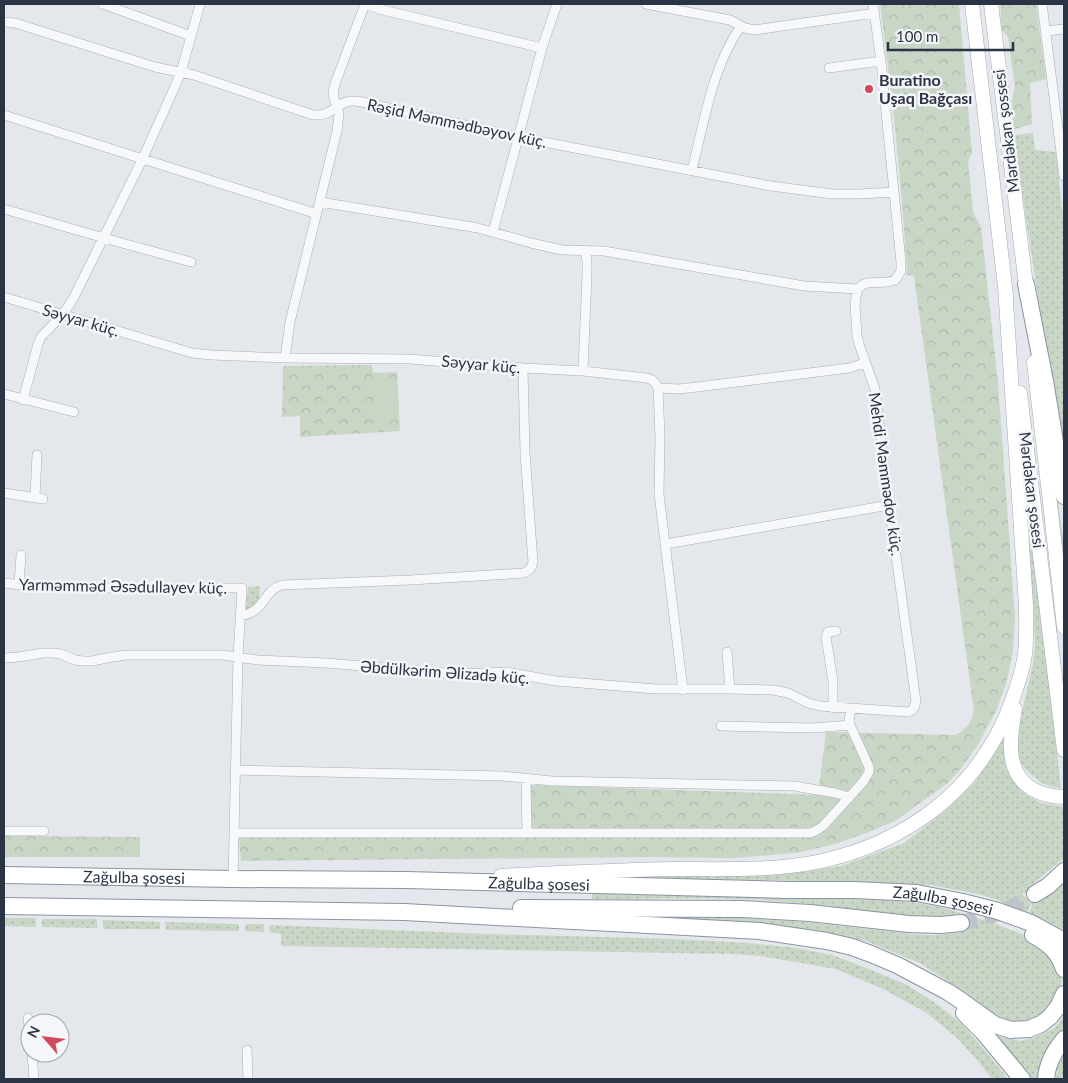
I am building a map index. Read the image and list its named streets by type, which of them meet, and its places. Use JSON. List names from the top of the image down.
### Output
{
  "streets": {
    "highway": ["Zağulba şosesi"],
    "main road": ["Mərdəkan şossesi", "Mərdəkan şosesi"],
    "street": [
      "Rəşid Məmmədbəyov küç.",
      "Səyyar küç.",
      "Mehdi Məmmədov küç.",
      "Yarməmməd Əsədullayev küç.",
      "Əbdülkərim Əlizadə küç."
    ]
  },
  "crossings": [
    ["Mərdəkan şossesi", "Mərdəkan şosesi"],
    ["Mehdi Məmmədov küç.", "Əbdülkərim Əlizadə küç."]
  ],
  "places": ["Buratino Uşaq Bağçası"],
  "scale_bar": "100 m",
  "north": "top left"
}
